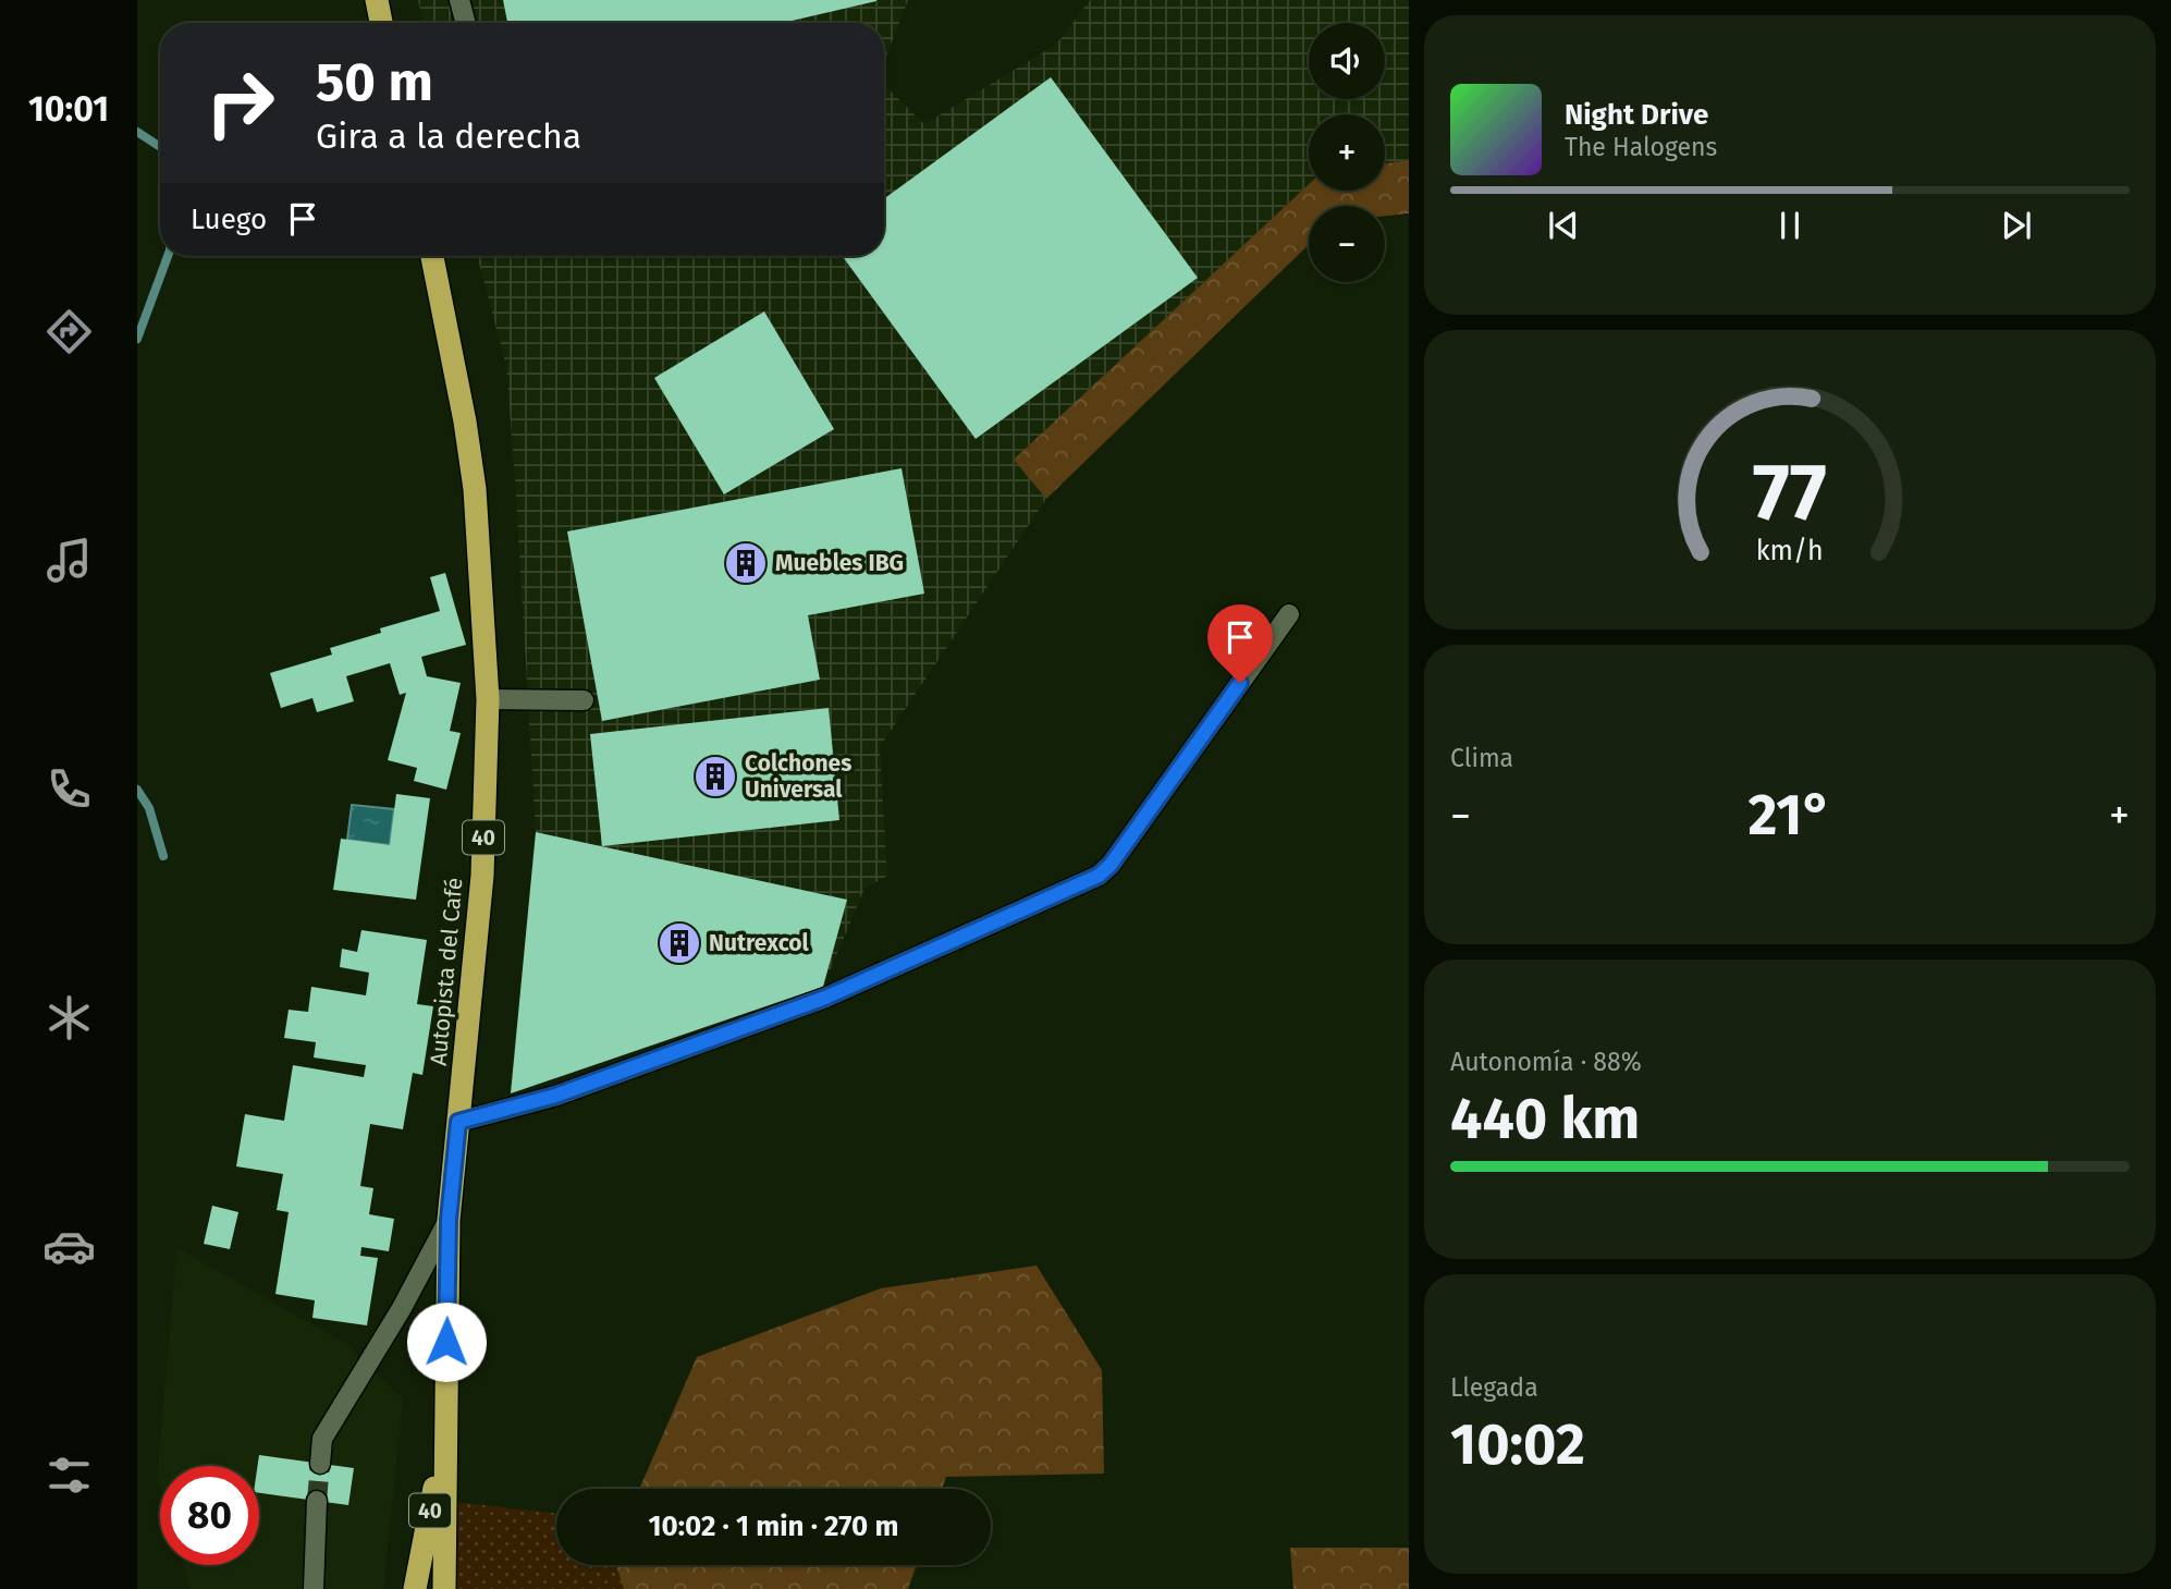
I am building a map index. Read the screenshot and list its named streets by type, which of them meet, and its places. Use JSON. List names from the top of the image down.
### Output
{
  "streets": {
    "highway": ["40", "Autopista del Café"]
  },
  "places": {
    "building": ["Muebles IBG", "Colchones Universal", "Nutrexcol"]
  },
  "page": {
    "tabs": "10:01",
    "map_buttons": ["+", "−"],
    "turn": ["50 m", "Gira a la derecha"],
    "song": ["Night Drive", "The Halogens"],
    "then": "Luego",
    "tile": [
      "Clima",
      ["Autonomía · 88%", "440 km"],
      ["Llegada", "10:02"]
    ],
    "heat": ["−", "21°", "+"],
    "limit": "80",
    "trip": "10:02 · 1 min · 270 m",
    "gauge": ["77", "km/h"]
  }
}
